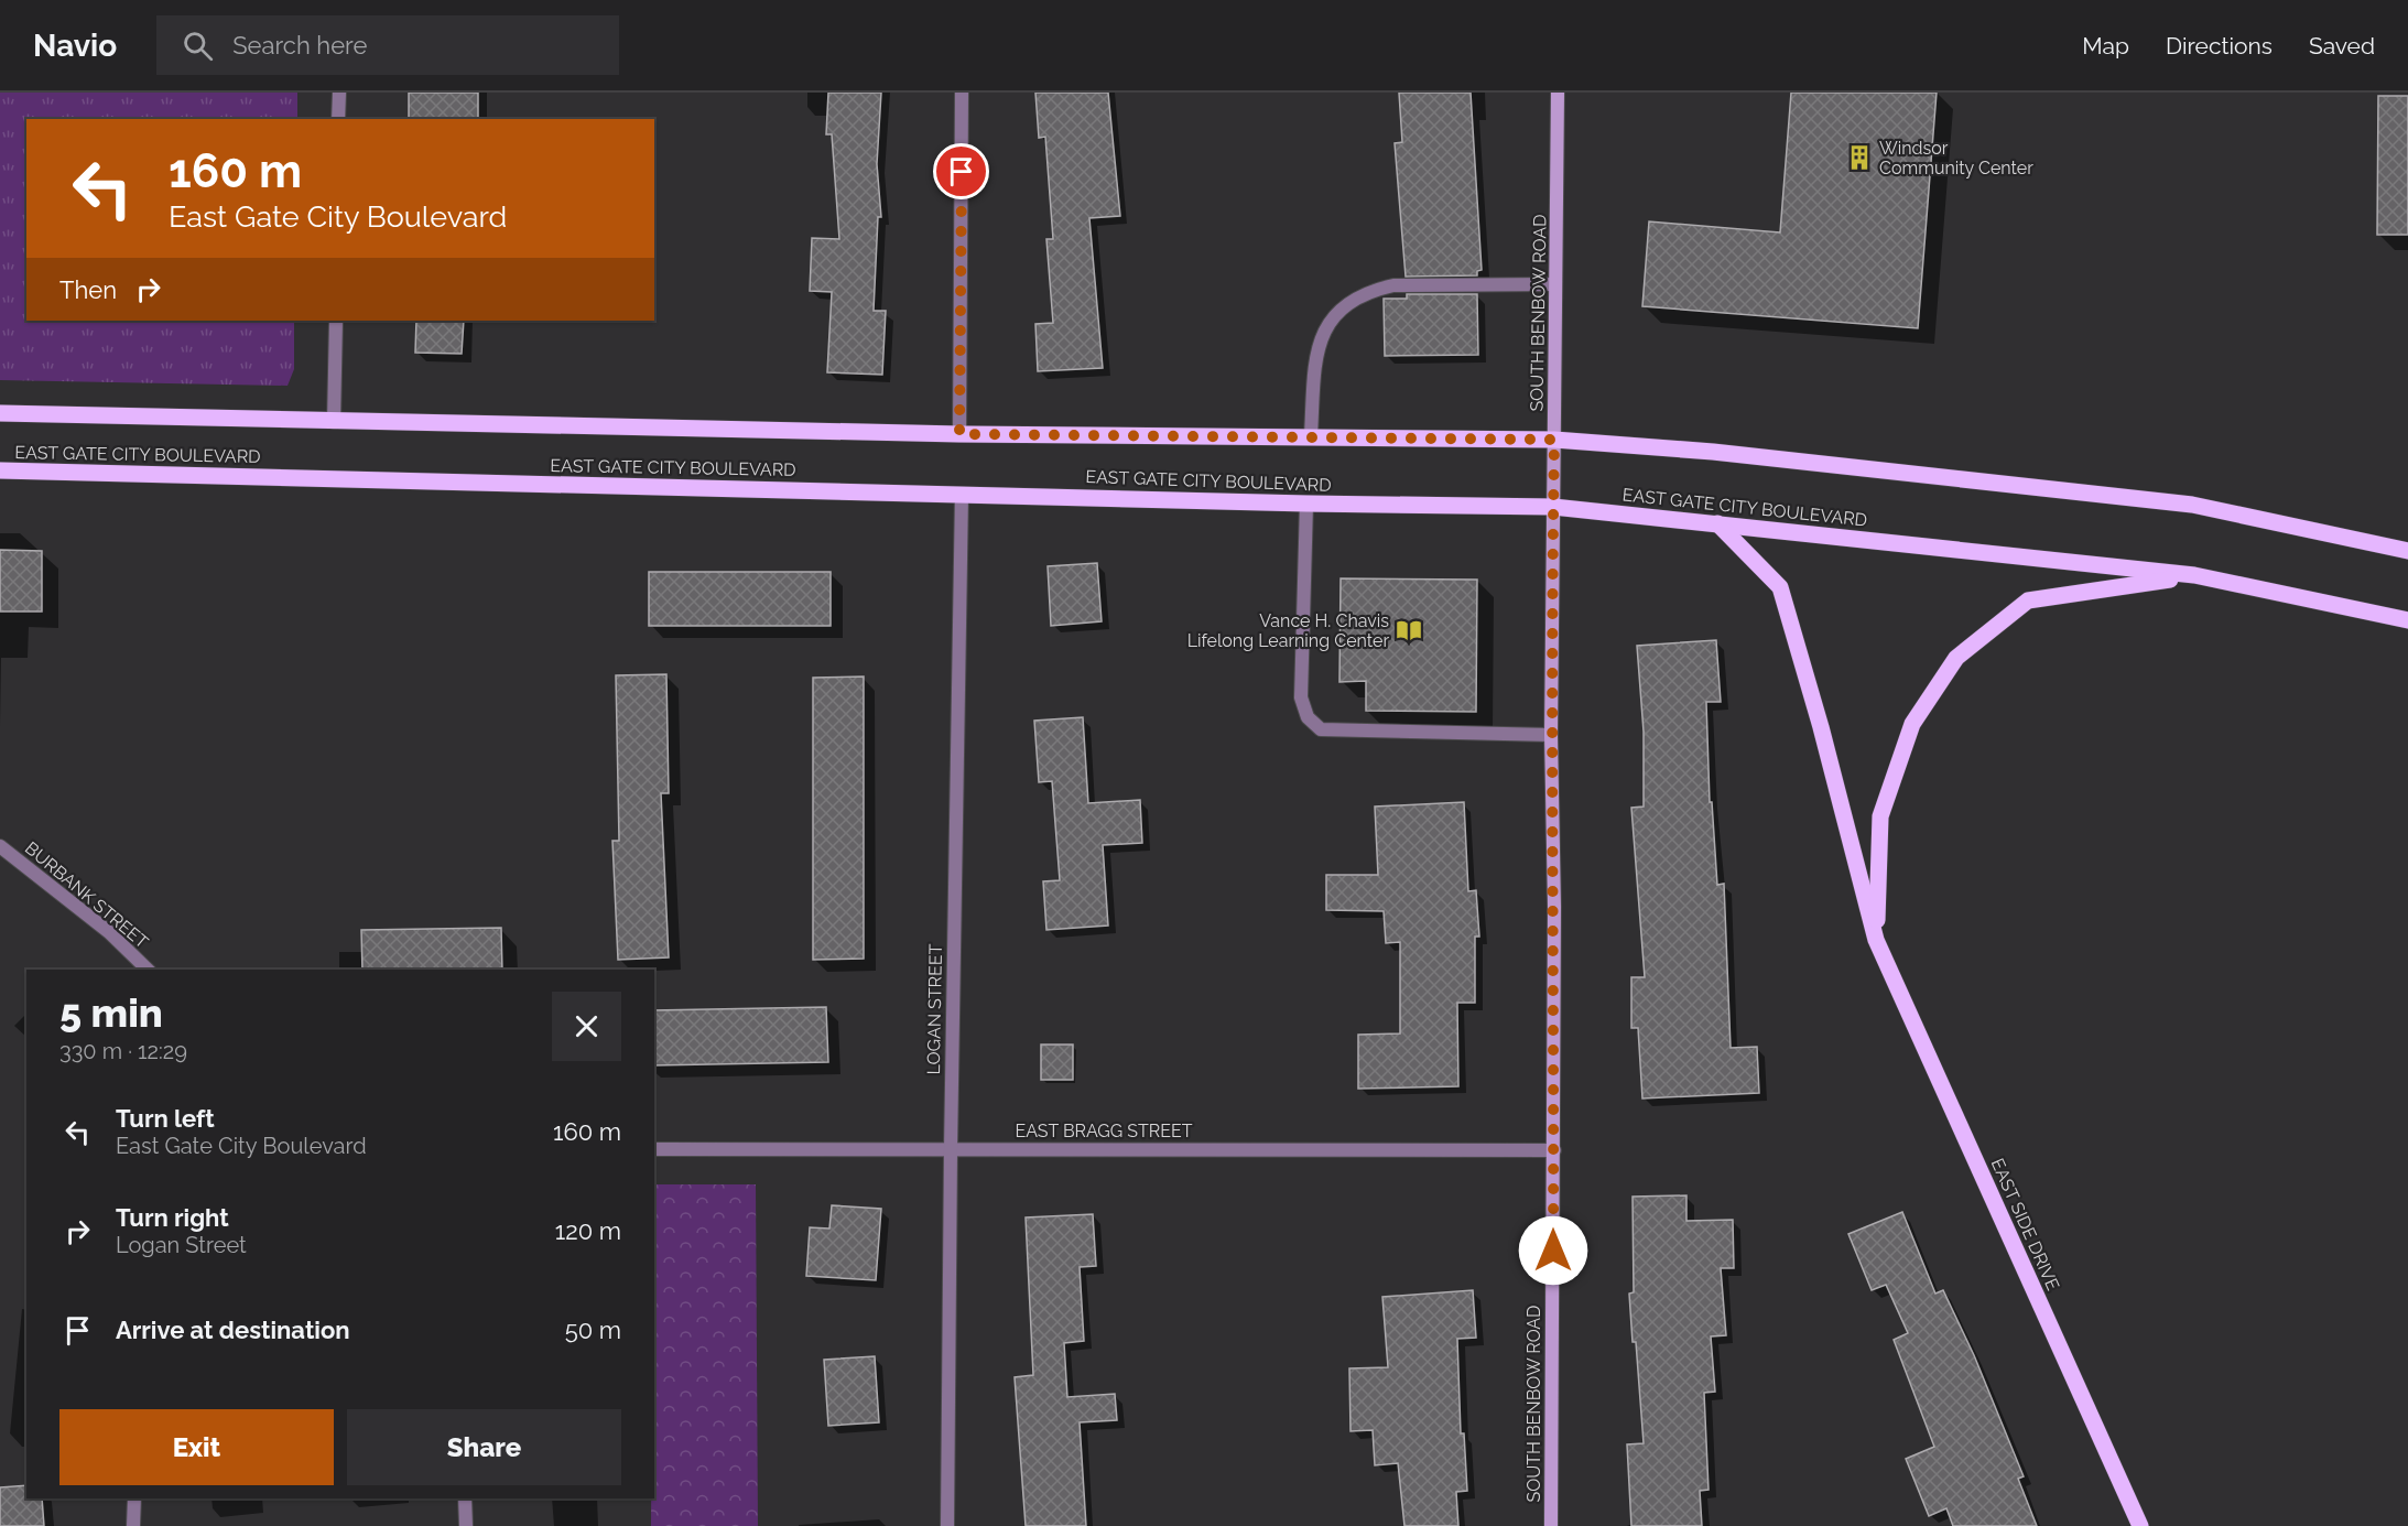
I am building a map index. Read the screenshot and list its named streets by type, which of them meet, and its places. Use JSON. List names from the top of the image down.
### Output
{
  "streets": {
    "main road": ["SOUTH BENBOW ROAD", "EAST GATE CITY BOULEVARD", "EAST SIDE DRIVE"],
    "street": ["BURBANK STREET", "LOGAN STREET", "EAST BRAGG STREET"]
  },
  "crossings": [
    ["SOUTH BENBOW ROAD", "EAST GATE CITY BOULEVARD"],
    ["SOUTH BENBOW ROAD", "EAST BRAGG STREET"],
    ["EAST GATE CITY BOULEVARD", "LOGAN STREET"],
    ["EAST GATE CITY BOULEVARD", "EAST SIDE DRIVE"],
    ["LOGAN STREET", "EAST BRAGG STREET"]
  ],
  "places": {
    "building": ["Windsor Community Center"],
    "library": ["Vance H. Chavis Lifelong Learning Center"]
  },
  "page": {
    "header": "Navio",
    "search": "Search here",
    "nav": ["Map", "Directions", "Saved"],
    "turn": ["160 m", "East Gate City Boulevard"],
    "then": "Then",
    "heading": ["5 min", "330 m · 12:29"],
    "list": [
      {
        "name": "Turn left",
        "note": "East Gate City Boulevard",
        "value": "160 m"
      },
      {
        "name": "Turn right",
        "note": "Logan Street",
        "value": "120 m"
      },
      {
        "name": "Arrive at destination",
        "value": "50 m"
      }
    ],
    "buttons": ["Exit", "Share"]
  }
}
